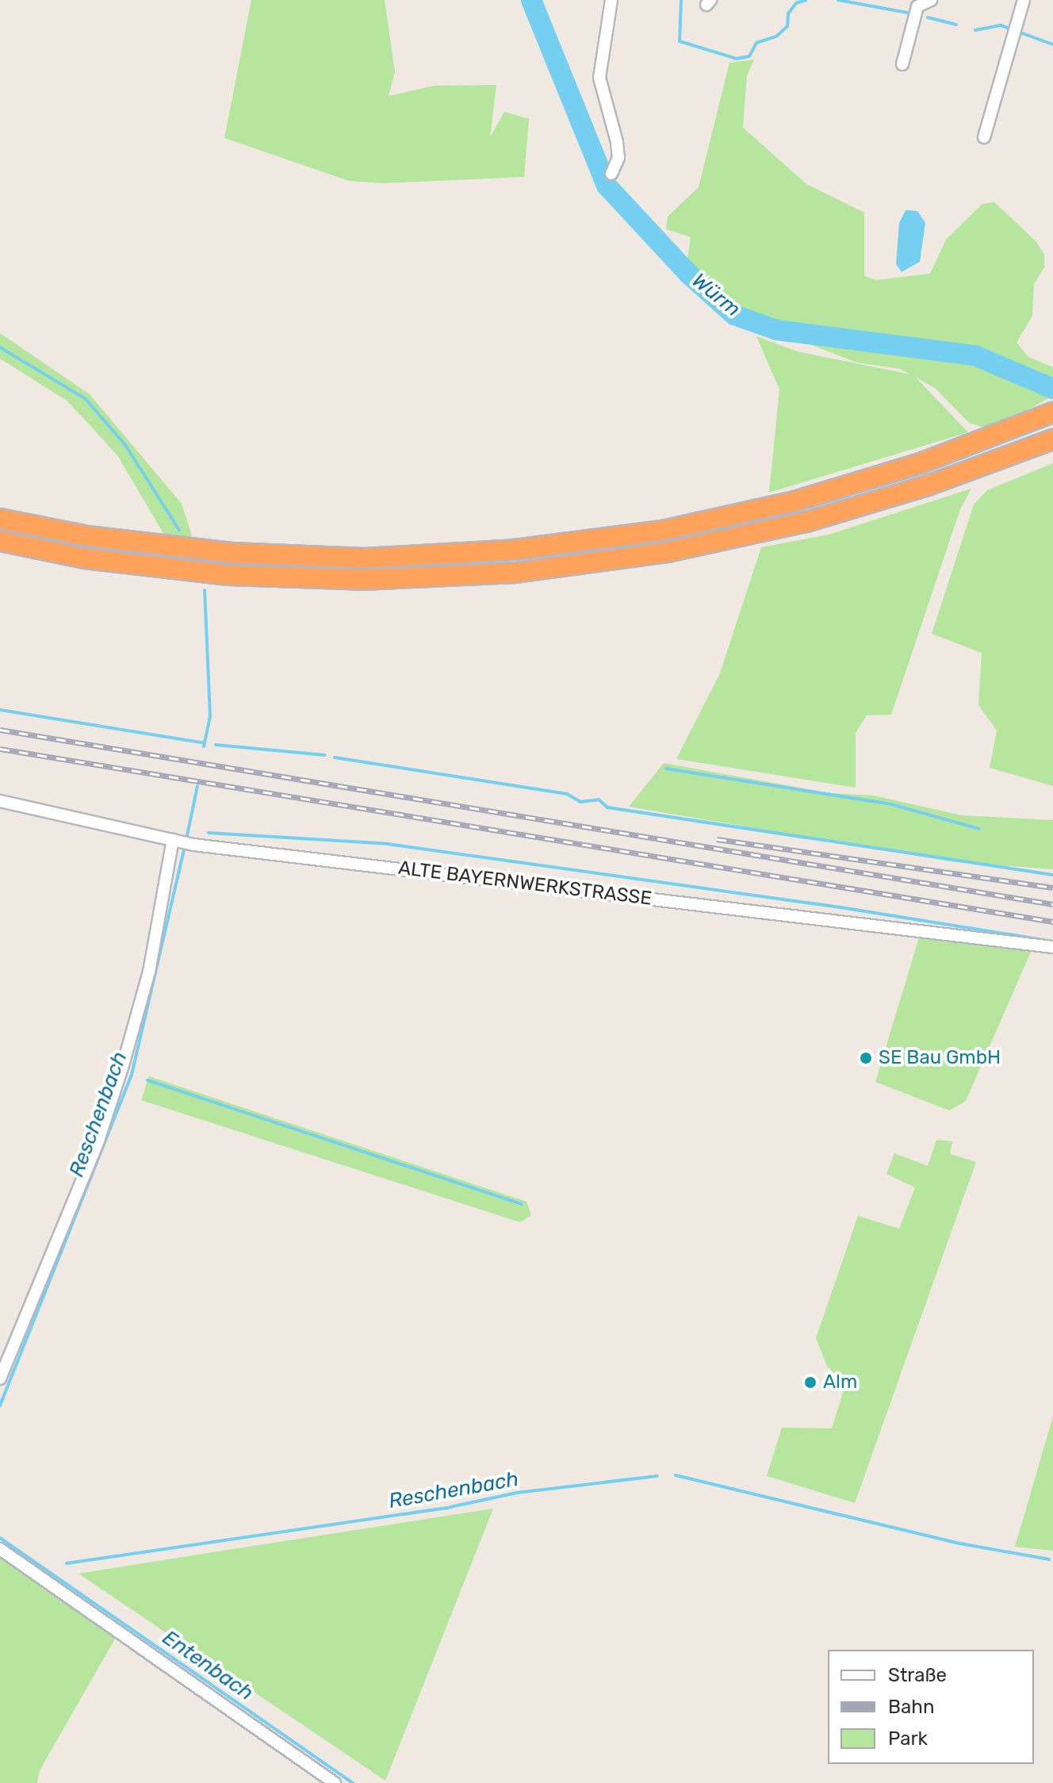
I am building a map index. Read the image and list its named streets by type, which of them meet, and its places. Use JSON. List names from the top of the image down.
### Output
{
  "streets": {
    "street": ["ALTE BAYERNWERKSTRASSE"]
  },
  "water": ["Würm", "Reschenbach", "Entenbach"],
  "places": ["SE Bau GmbH", "Alm"],
  "legend": ["Straße", "Bahn", "Park"]
}
